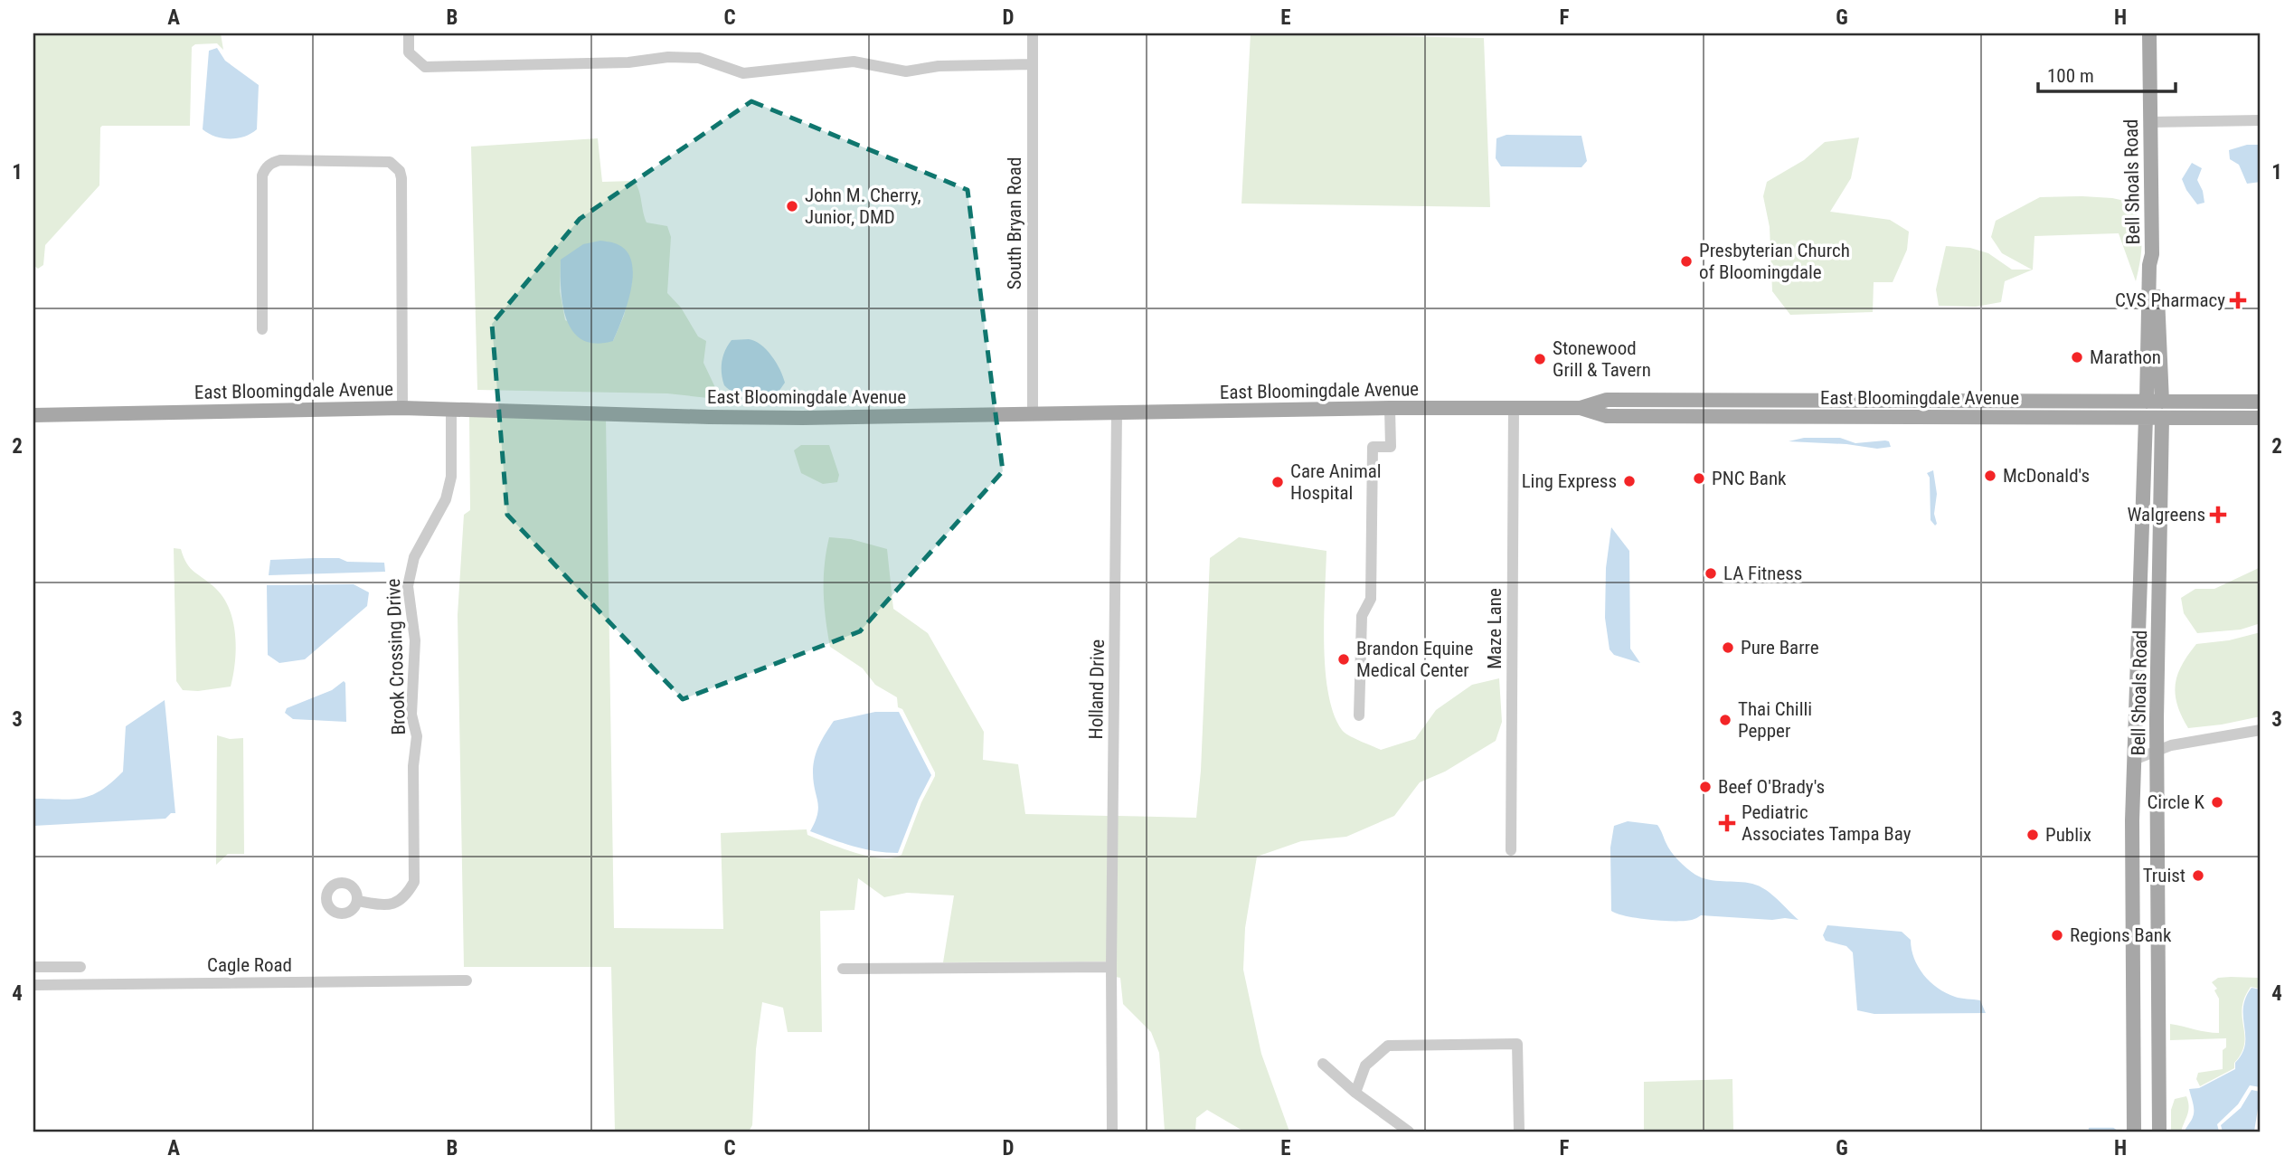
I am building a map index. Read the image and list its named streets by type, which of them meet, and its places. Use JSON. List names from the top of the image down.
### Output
{
  "streets": {
    "main road": ["Bell Shoals Road", "East Bloomingdale Avenue"],
    "street": [
      "South Bryan Road",
      "Maze Lane",
      "Brook Crossing Drive",
      "Holland Drive",
      "Cagle Road"
    ]
  },
  "crossings": [
    ["Bell Shoals Road", "East Bloomingdale Avenue"],
    ["South Bryan Road", "East Bloomingdale Avenue"],
    ["East Bloomingdale Avenue", "Maze Lane"],
    ["East Bloomingdale Avenue", "Brook Crossing Drive"],
    ["East Bloomingdale Avenue", "Holland Drive"]
  ],
  "places": {
    "other": [
      "John M. Cherry, Junior, DMD",
      "Presbyterian Church of Bloomingdale",
      "Marathon",
      "Stonewood Grill & Tavern",
      "McDonald's",
      "PNC Bank",
      "Ling Express",
      "Care Animal Hospital",
      "LA Fitness",
      "Pure Barre",
      "Brandon Equine Medical Center",
      "Thai Chilli Pepper",
      "Beef O'Brady's",
      "Circle K",
      "Publix",
      "Truist",
      "Regions Bank"
    ],
    "health": ["CVS Pharmacy", "Walgreens", "Pediatric Associates Tampa Bay"]
  },
  "scale_bar": "100 m",
  "grid": {
    "columns": [
      "A",
      "B",
      "C",
      "D",
      "E",
      "F",
      "G",
      "H"
    ],
    "rows": [
      "1",
      "2",
      "3",
      "4"
    ]
  }
}
